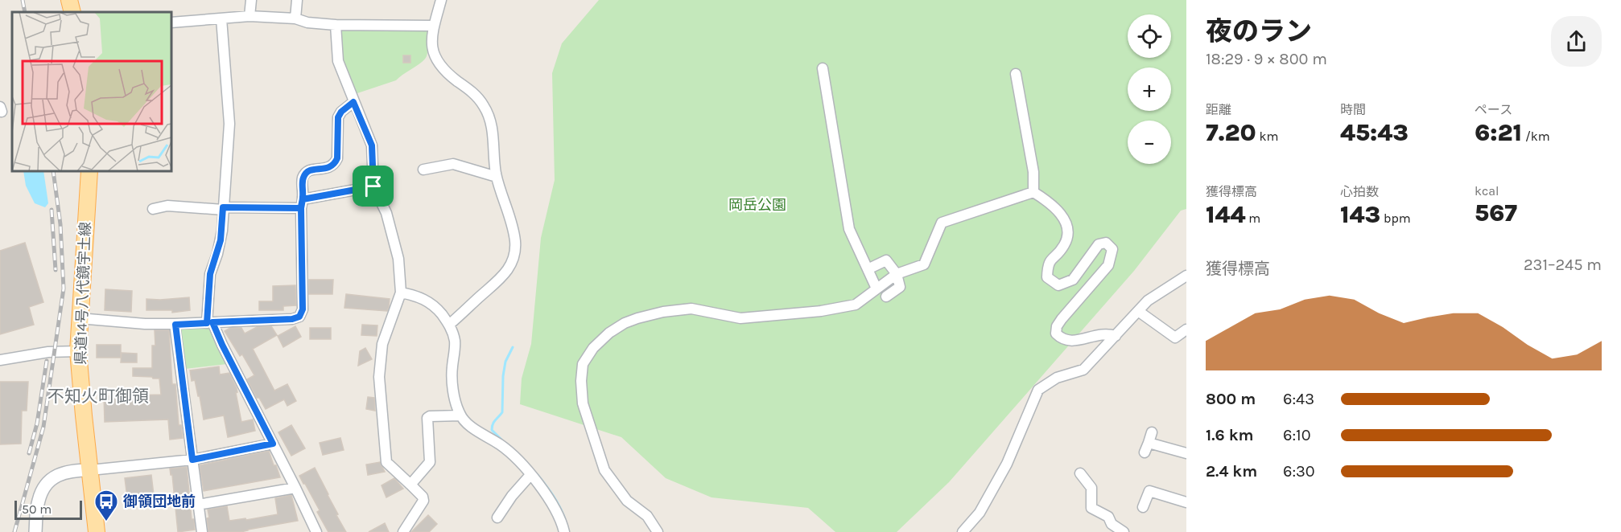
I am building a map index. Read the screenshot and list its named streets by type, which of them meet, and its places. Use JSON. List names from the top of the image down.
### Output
{
  "streets": {
    "main road": ["県道14号八代鏡宇土線"]
  },
  "districts": ["不知火町御領"],
  "parks": ["岡岳公園"],
  "places": {
    "bus stop": ["御領団地前"]
  },
  "scale_bar": "50 m",
  "page": {
    "heading": ["夜のラン", "18:29 · 9 × 800 m"],
    "map_buttons": ["+", "−"],
    "stats": [
      ["距離", "7.20 km"],
      ["時間", "45:43"],
      ["ペース", "6:21 /km"],
      ["獲得標高", "144 m"],
      ["心拍数", "143 bpm"],
      ["kcal", "567"]
    ],
    "chart": ["獲得標高", "231–245 m"],
    "list": [
      {
        "name": "800 m",
        "note": "6:43"
      },
      {
        "name": "1.6 km",
        "note": "6:10"
      },
      {
        "name": "2.4 km",
        "note": "6:30"
      }
    ],
    "scale": "50 m"
  }
}
